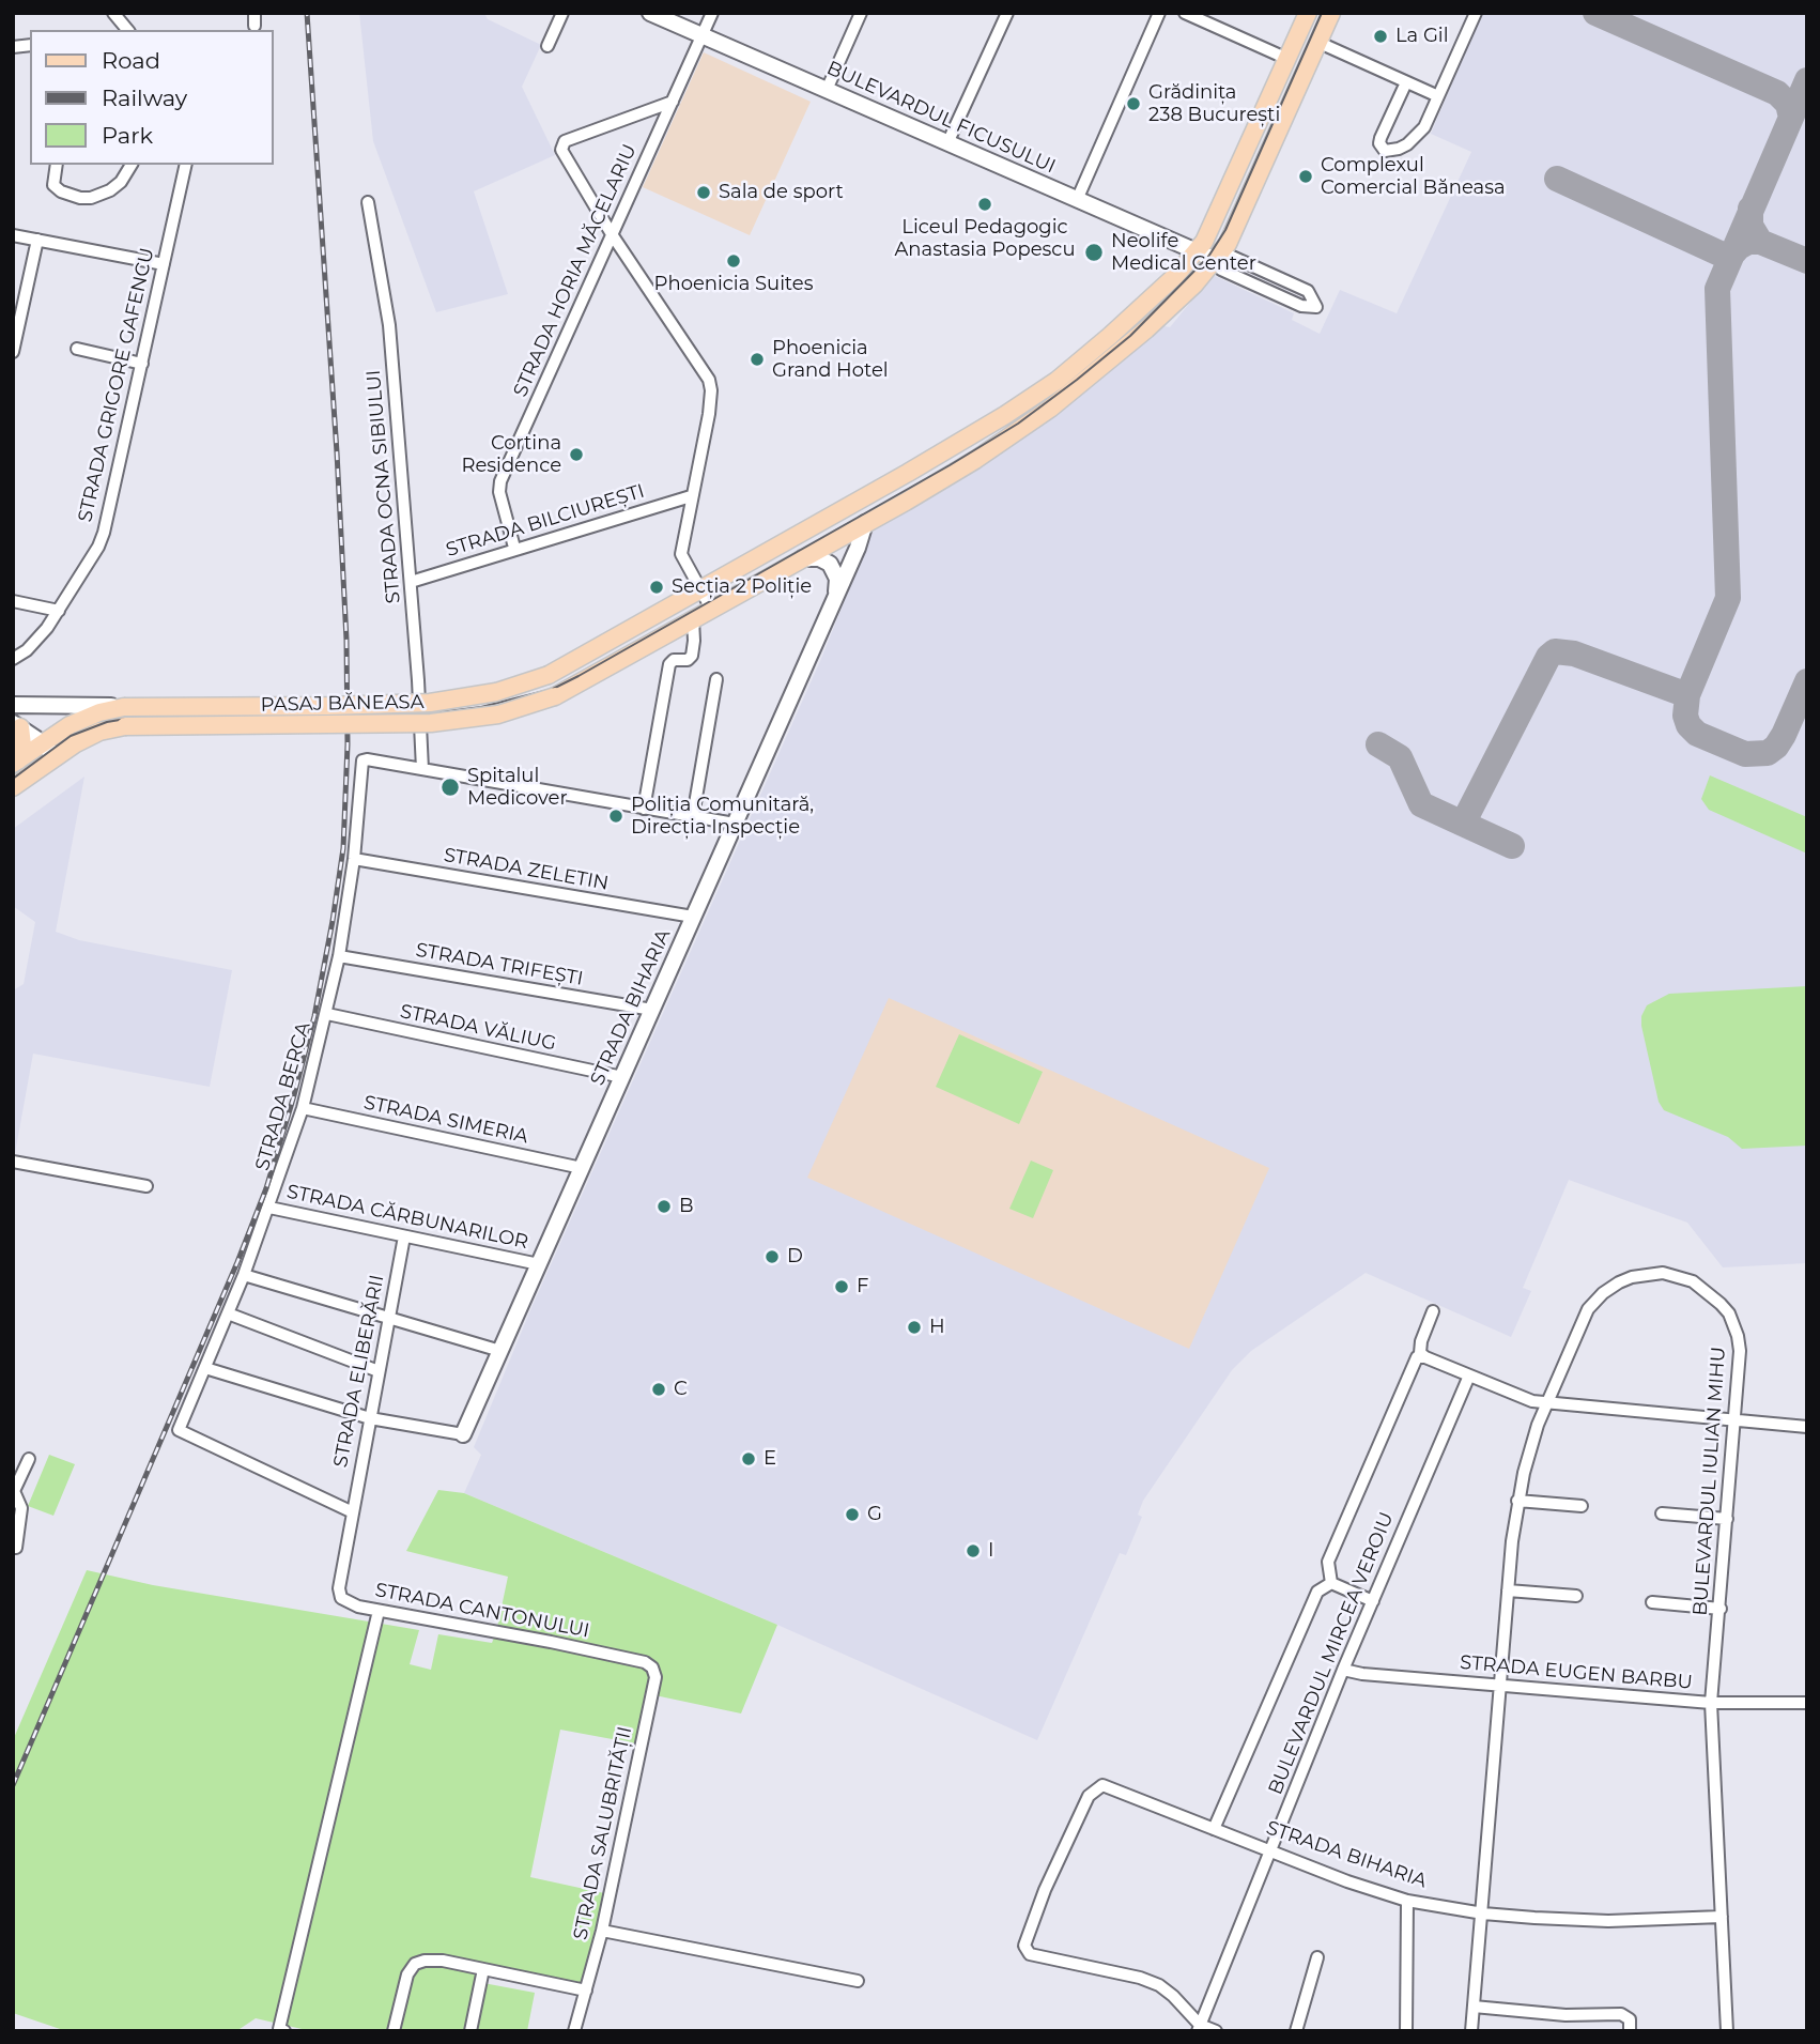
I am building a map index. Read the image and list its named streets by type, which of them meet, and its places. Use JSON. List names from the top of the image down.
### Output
{
  "streets": {
    "main road": ["PASAJ BĂNEASA"],
    "street": [
      "BULEVARDUL FICUSULUI",
      "STRADA HORIA MĂCELARIU",
      "STRADA GRIGORE GAFENCU",
      "STRADA OCNA SIBIULUI",
      "STRADA BILCIUREȘTI",
      "STRADA ZELETIN",
      "STRADA TRIFEȘTI",
      "STRADA BIHARIA",
      "STRADA VĂLIUG",
      "STRADA BERCA",
      "STRADA SIMERIA",
      "STRADA CĂRBUNARILOR",
      "STRADA ELIBERĂRII",
      "BULEVARDUL IULIAN MIHU",
      "STRADA CANTONULUI",
      "BULEVARDUL MIRCEA VEROIU",
      "STRADA EUGEN BARBU",
      "STRADA SALUBRITĂȚII"
    ]
  },
  "crossings": [
    ["BULEVARDUL FICUSULUI", "STRADA HORIA MĂCELARIU"],
    ["BULEVARDUL FICUSULUI", "PASAJ BĂNEASA"],
    ["STRADA HORIA MĂCELARIU", "STRADA BILCIUREȘTI"],
    ["STRADA OCNA SIBIULUI", "STRADA BILCIUREȘTI"],
    ["STRADA OCNA SIBIULUI", "STRADA BERCA"],
    ["PASAJ BĂNEASA", "STRADA BIHARIA"],
    ["STRADA ZELETIN", "STRADA BIHARIA"],
    ["STRADA ZELETIN", "STRADA BERCA"],
    ["STRADA TRIFEȘTI", "STRADA BIHARIA"],
    ["STRADA TRIFEȘTI", "STRADA BERCA"],
    ["STRADA BIHARIA", "STRADA VĂLIUG"],
    ["STRADA BIHARIA", "STRADA SIMERIA"],
    ["STRADA BIHARIA", "STRADA CĂRBUNARILOR"],
    ["STRADA BIHARIA", "BULEVARDUL IULIAN MIHU"],
    ["STRADA BIHARIA", "BULEVARDUL MIRCEA VEROIU"],
    ["STRADA VĂLIUG", "STRADA BERCA"],
    ["STRADA BERCA", "STRADA SIMERIA"],
    ["STRADA BERCA", "STRADA CĂRBUNARILOR"],
    ["STRADA BERCA", "STRADA ELIBERĂRII"],
    ["STRADA BERCA", "STRADA CANTONULUI"],
    ["STRADA CĂRBUNARILOR", "STRADA ELIBERĂRII"],
    ["STRADA ELIBERĂRII", "STRADA CANTONULUI"],
    ["BULEVARDUL IULIAN MIHU", "STRADA EUGEN BARBU"],
    ["STRADA CANTONULUI", "STRADA SALUBRITĂȚII"],
    ["BULEVARDUL MIRCEA VEROIU", "STRADA EUGEN BARBU"]
  ],
  "places": [
    "La Gil",
    "Grădinița 238 București",
    "Complexul Comercial Băneasa",
    "Sala de sport",
    "Liceul Pedagogic Anastasia Popescu",
    "Neolife Medical Center",
    "Phoenicia Suites",
    "Phoenicia Grand Hotel",
    "Cortina Residence",
    "Secția 2 Poliție",
    "Spitalul Medicover",
    "Poliția Comunitară, Direcția Inspecție",
    "B",
    "D",
    "F",
    "H",
    "C",
    "E",
    "G",
    "I"
  ],
  "legend": ["Road", "Railway", "Park"]
}
